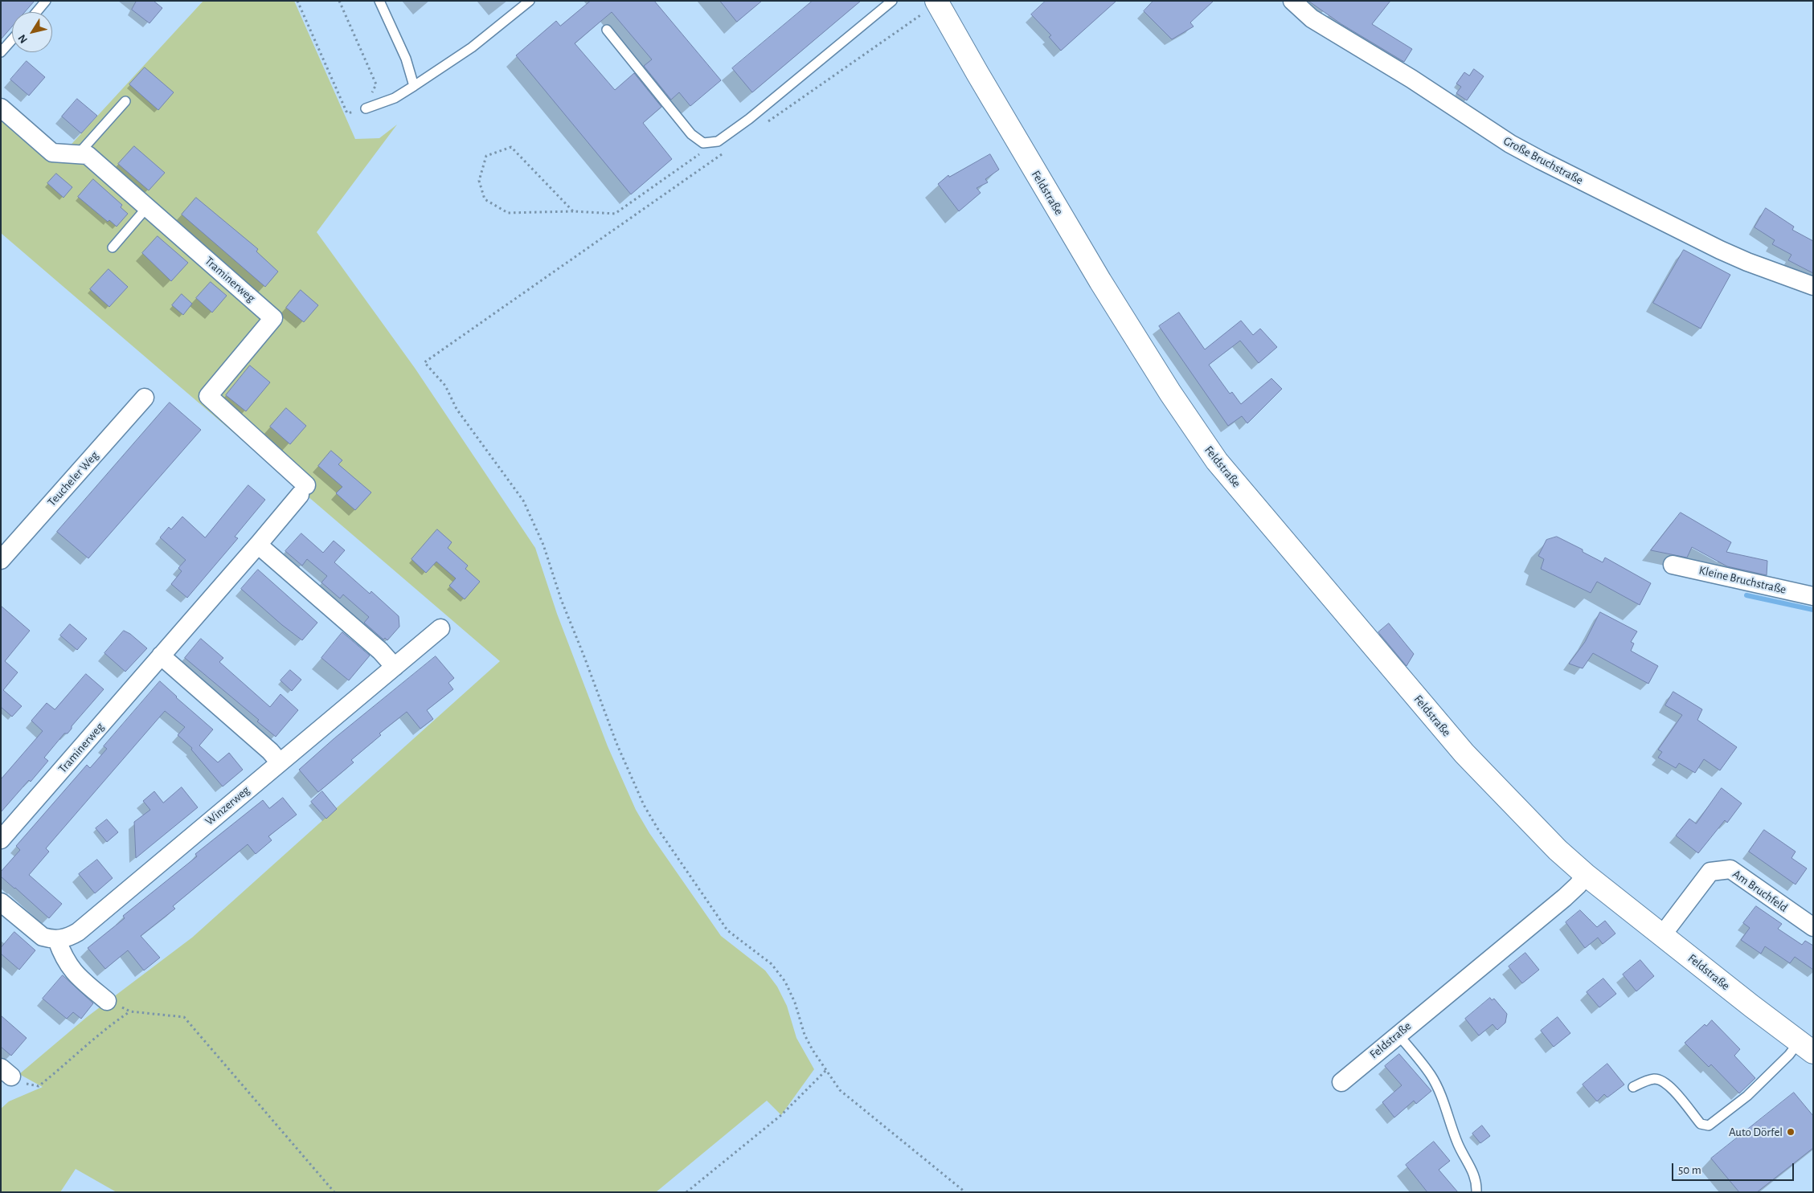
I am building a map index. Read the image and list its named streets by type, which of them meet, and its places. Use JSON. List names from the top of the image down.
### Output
{
  "streets": {
    "street": [
      "Große Bruchstraße",
      "Feldstraße",
      "Traminerweg",
      "Teucheler Weg",
      "Kleine Bruchstraße",
      "Winzerweg",
      "Am Bruchfeld"
    ]
  },
  "crossings": [
    ["Feldstraße", "Am Bruchfeld"]
  ],
  "places": ["Auto Dörfel"],
  "scale_bar": "50 m",
  "north": "bottom left"
}
